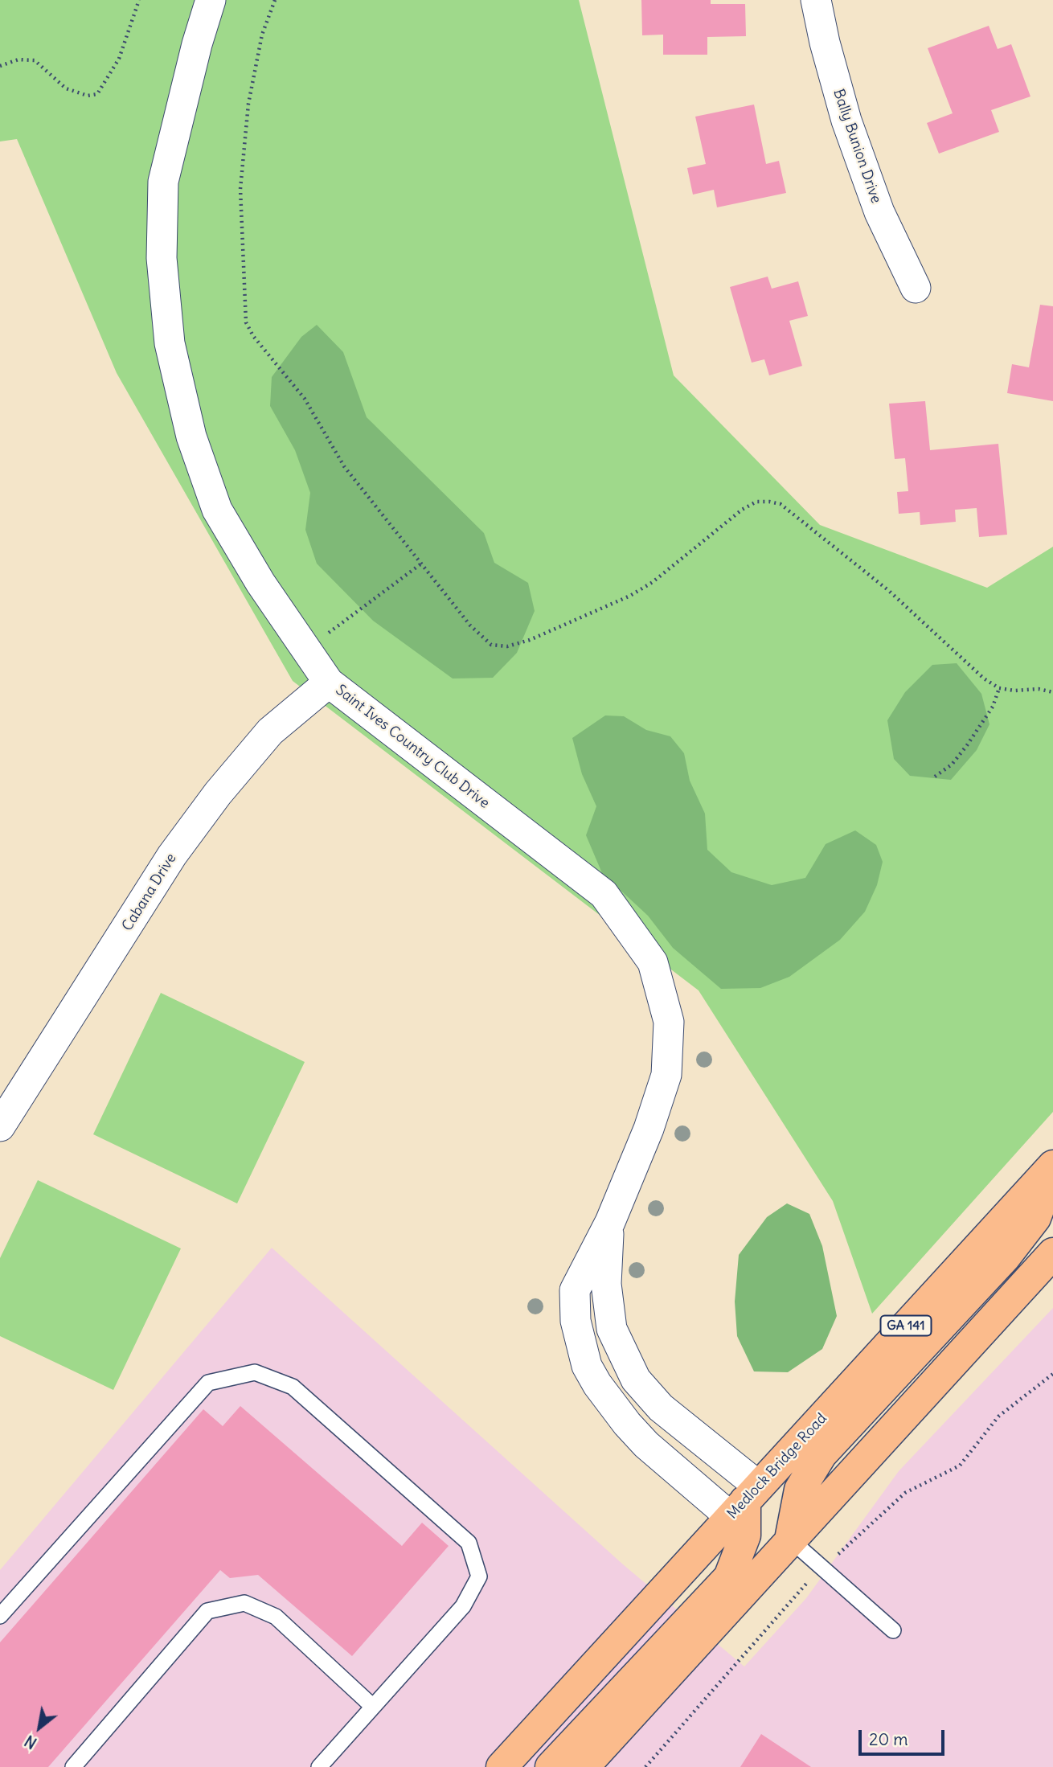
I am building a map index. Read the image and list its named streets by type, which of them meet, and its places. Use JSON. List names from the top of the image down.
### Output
{
  "streets": {
    "highway": ["GA 141", "Medlock Bridge Road"],
    "street": ["Bally Bunion Drive", "Saint Ives Country Club Drive", "Cabana Drive"]
  },
  "crossings": [
    ["Saint Ives Country Club Drive", "Cabana Drive"],
    ["Saint Ives Country Club Drive", "Medlock Bridge Road"]
  ],
  "scale_bar": "20 m",
  "north": "bottom left"
}
